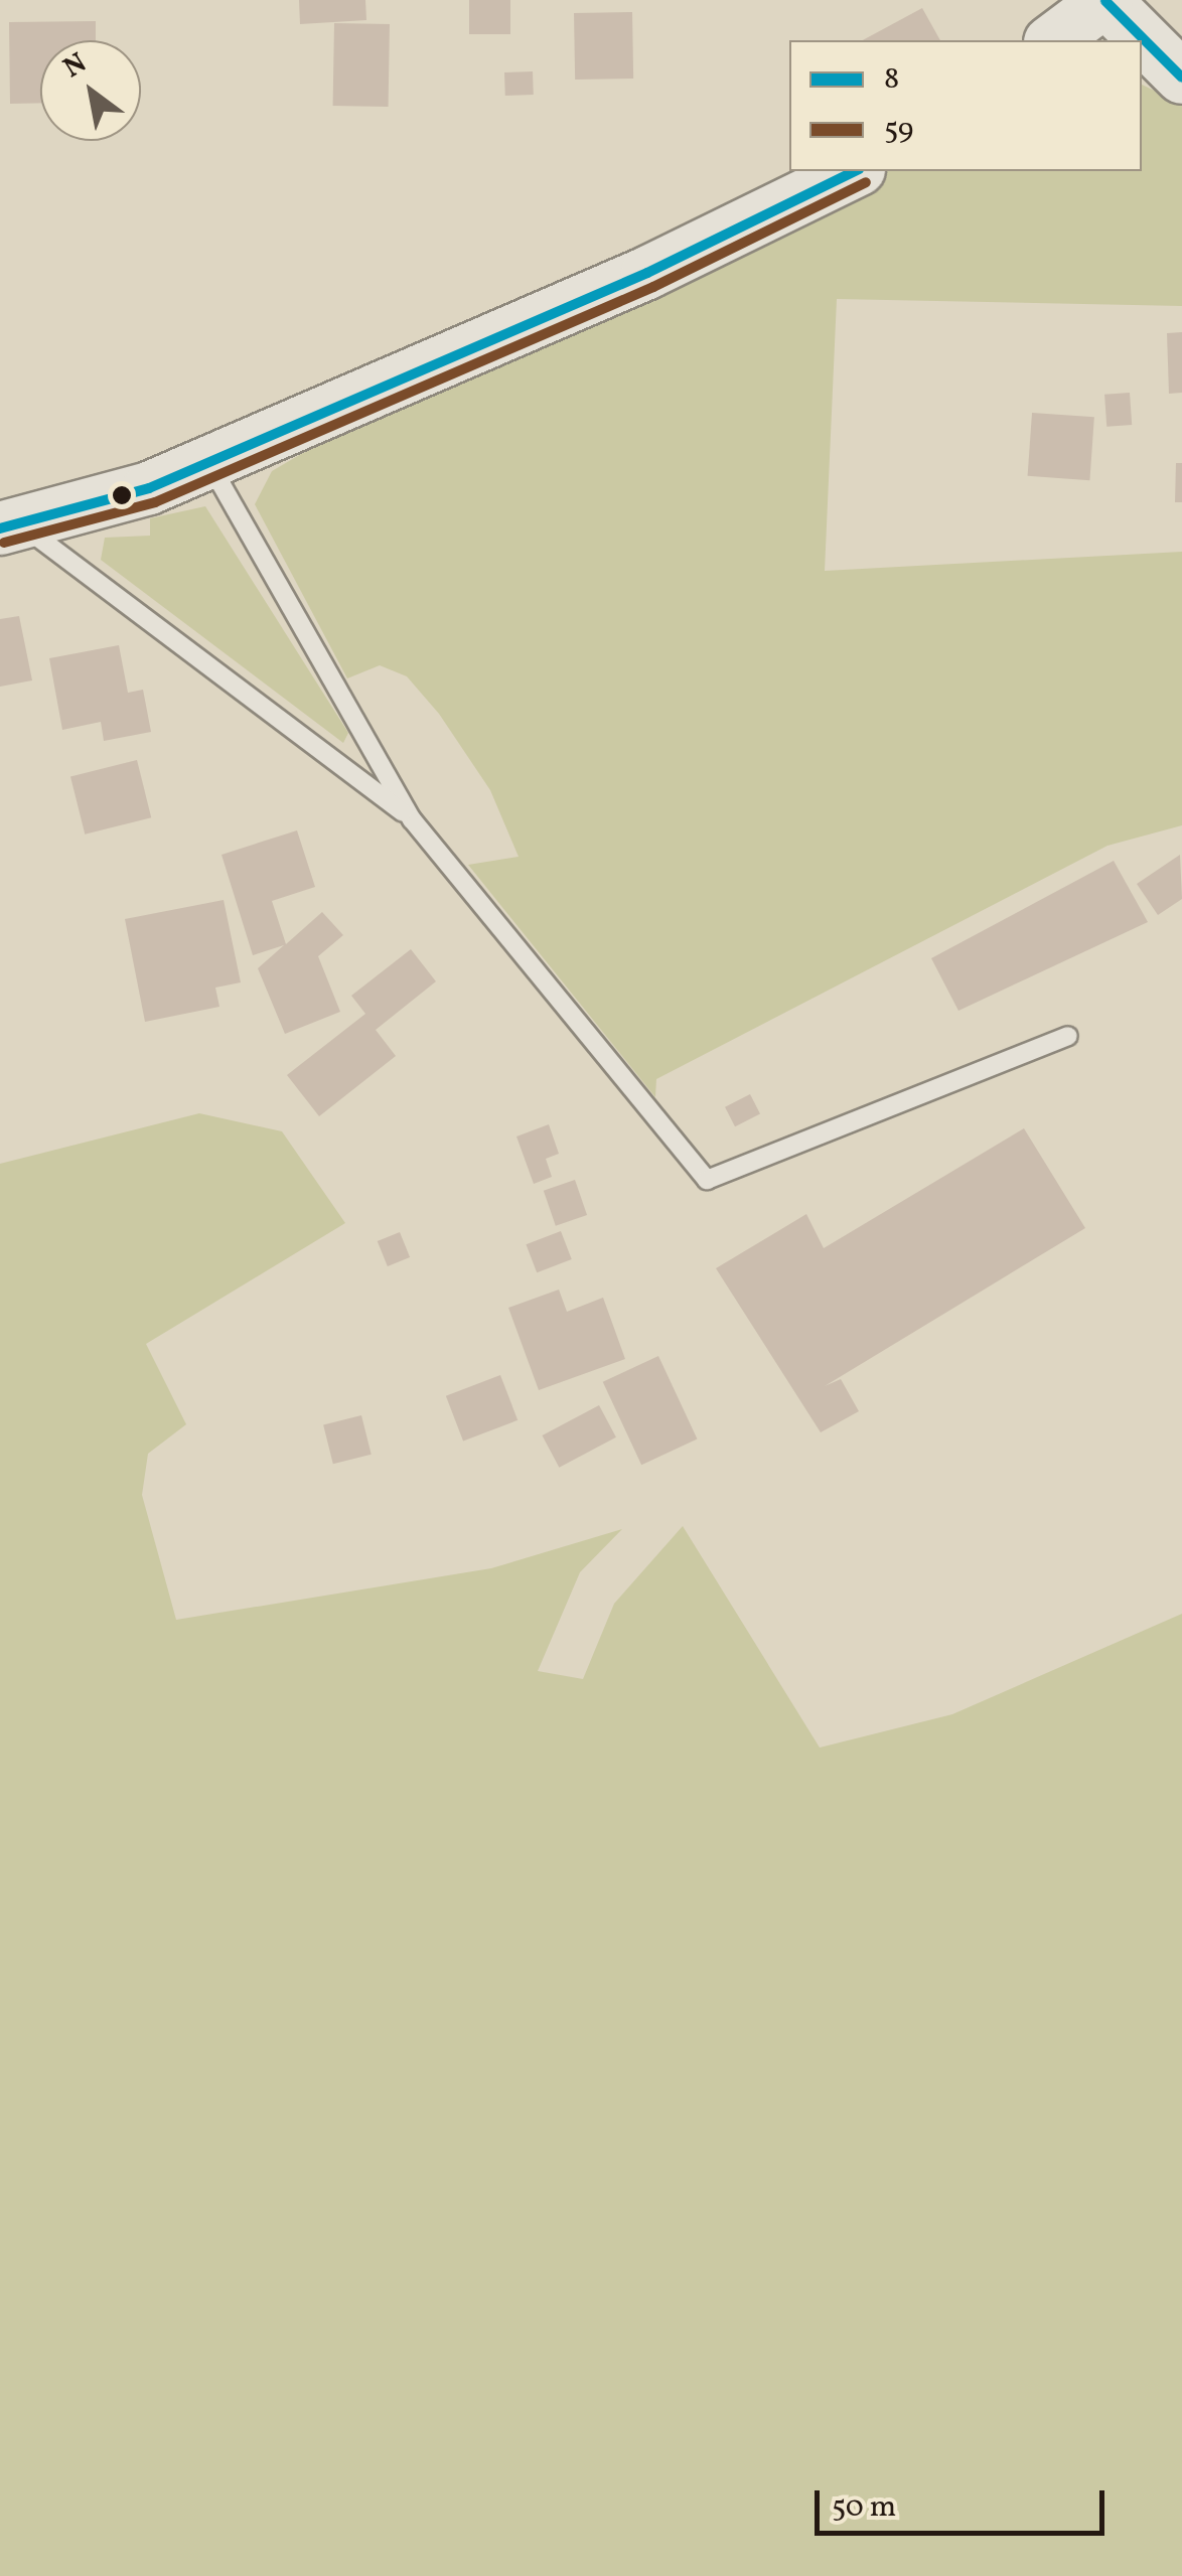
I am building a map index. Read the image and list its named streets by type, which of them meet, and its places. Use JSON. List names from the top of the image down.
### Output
{
  "lines": ["transit line 8", "transit line 59"],
  "legend": ["8", "59"],
  "scale_bar": "50 m",
  "north": "top left"
}
